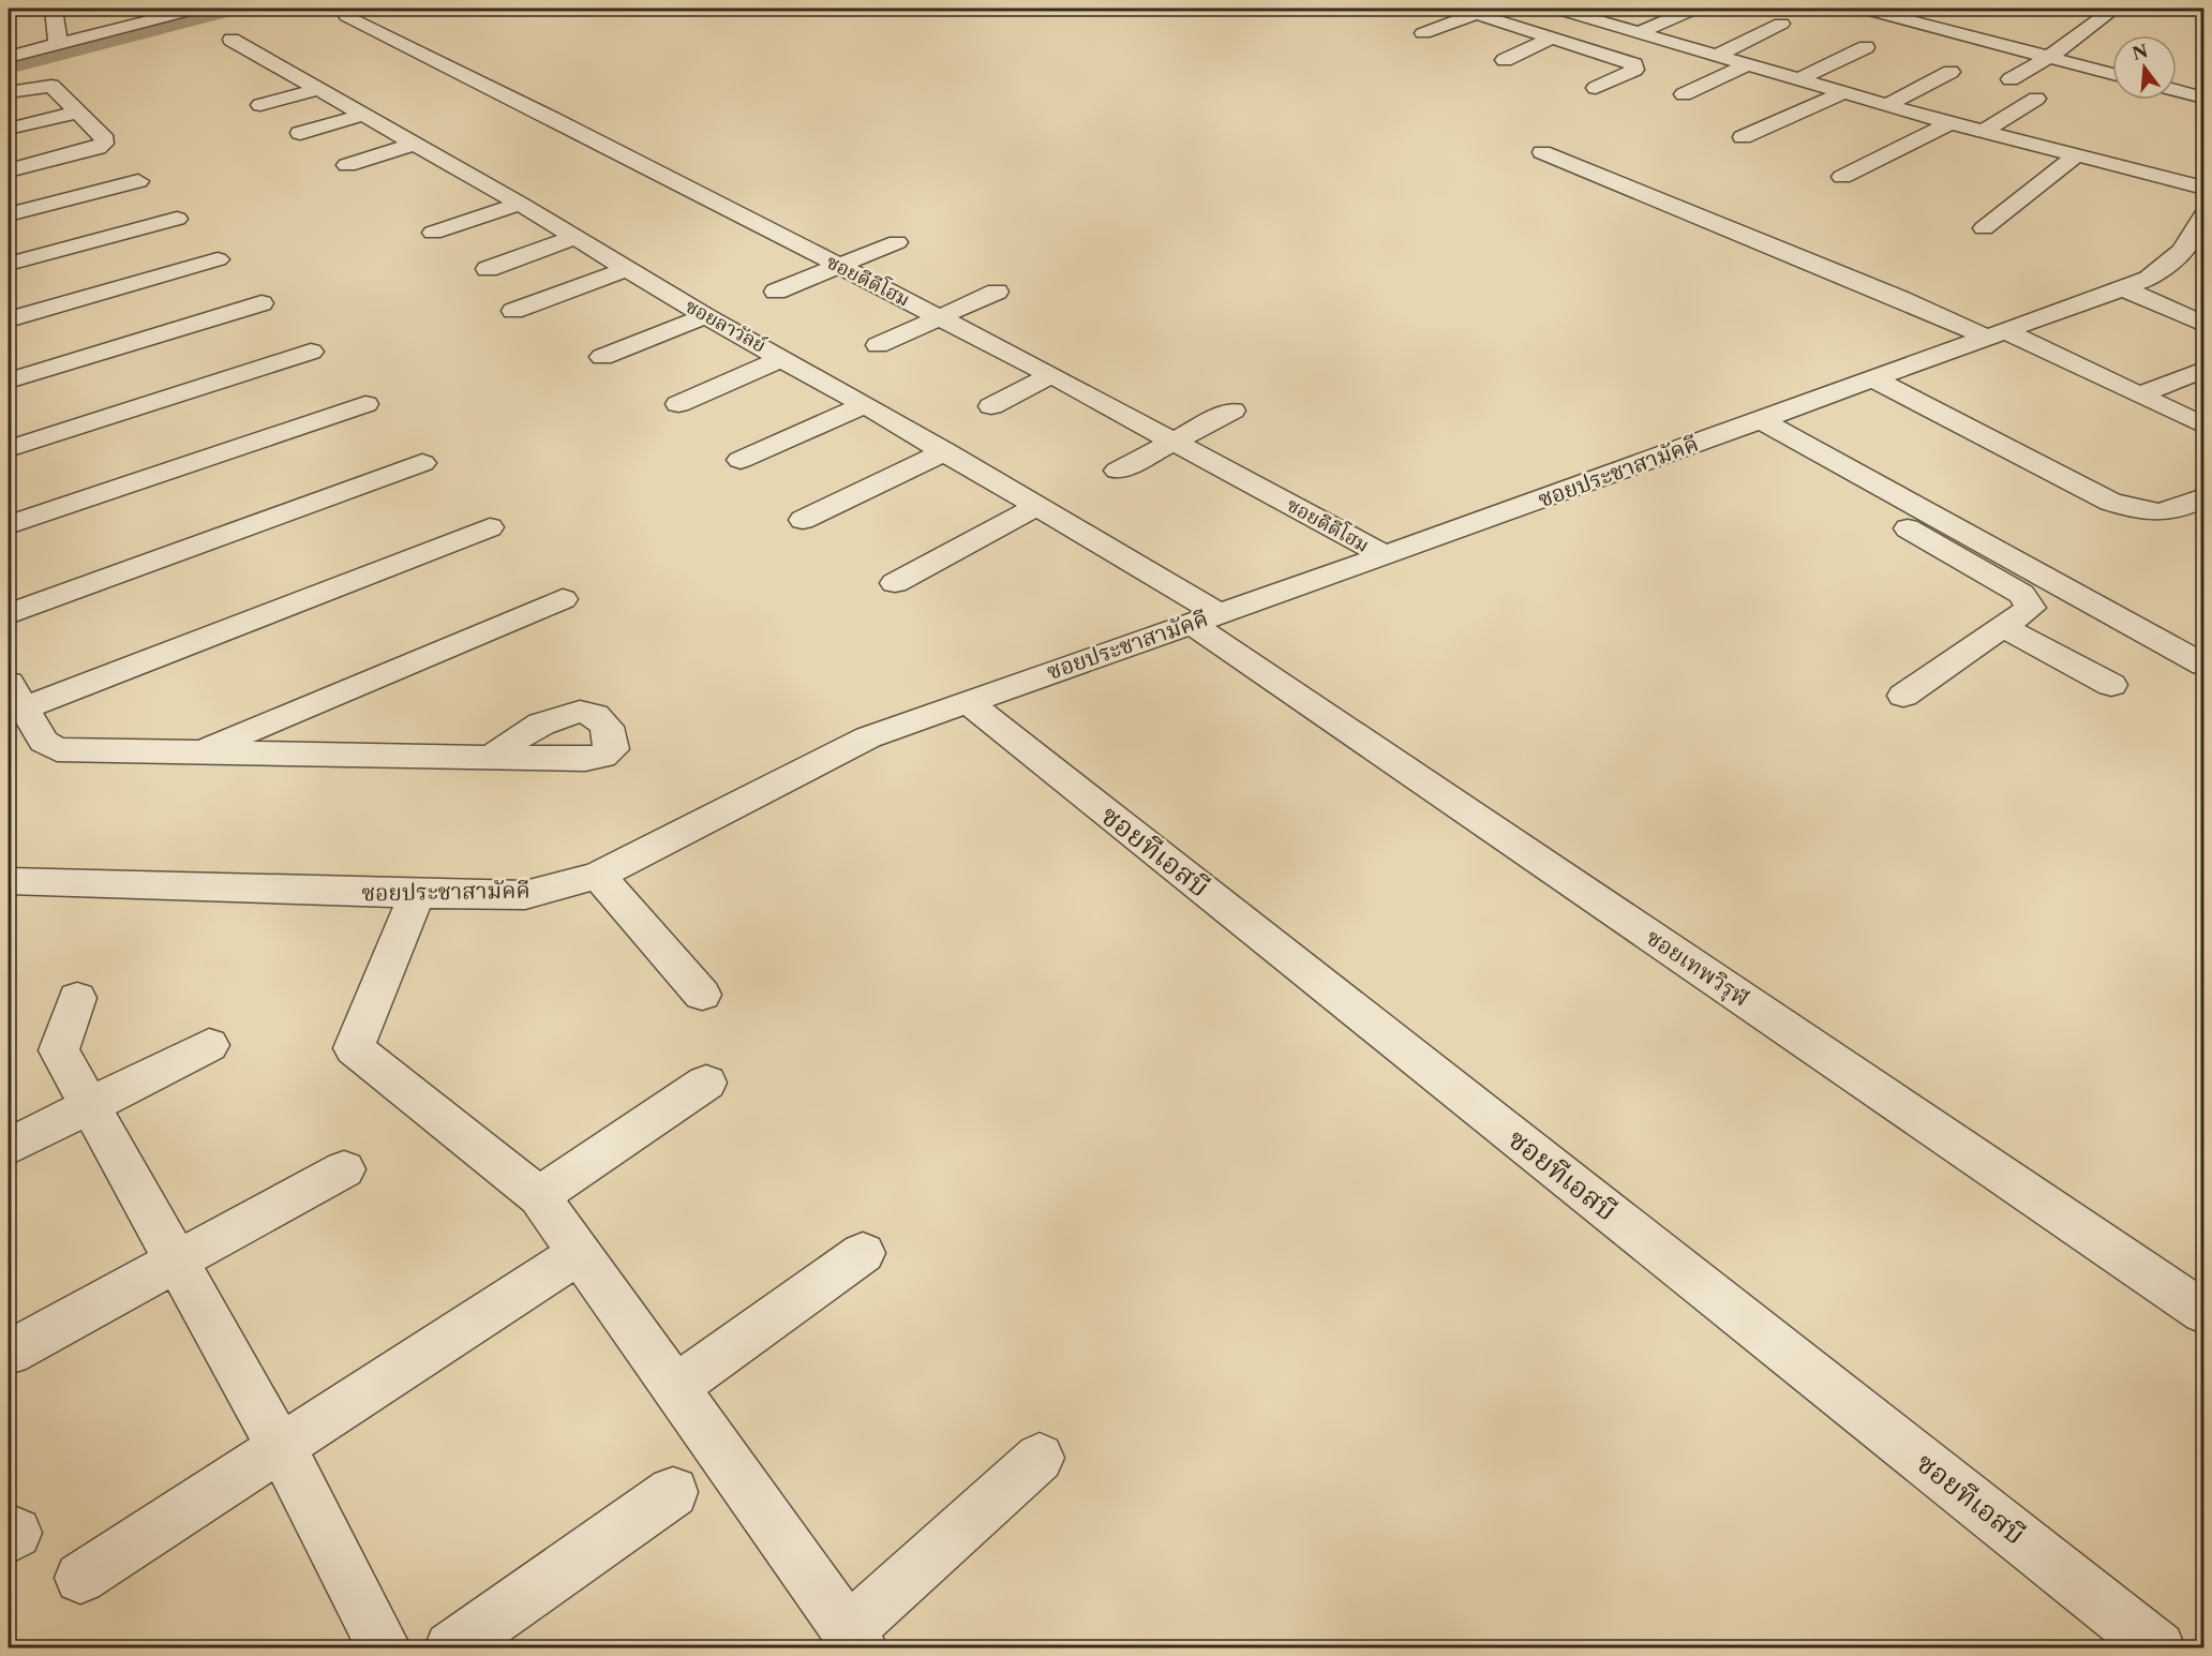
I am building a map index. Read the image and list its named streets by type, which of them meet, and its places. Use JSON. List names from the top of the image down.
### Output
{
  "streets": {
    "street": [
      "ซอยดีดีโฮม",
      "ซอยลาวัลย์",
      "ซอยประชาสามัคคี",
      "ซอยทีเอสบี",
      "ซอยเทพวิรุฬ"
    ]
  },
  "crossings": [
    ["ซอยดีดีโฮม", "ซอยประชาสามัคคี"],
    ["ซอยลาวัลย์", "ซอยประชาสามัคคี"],
    ["ซอยลาวัลย์", "ซอยเทพวิรุฬ"],
    ["ซอยประชาสามัคคี", "ซอยทีเอสบี"],
    ["ซอยประชาสามัคคี", "ซอยเทพวิรุฬ"]
  ],
  "north": "top"
}
